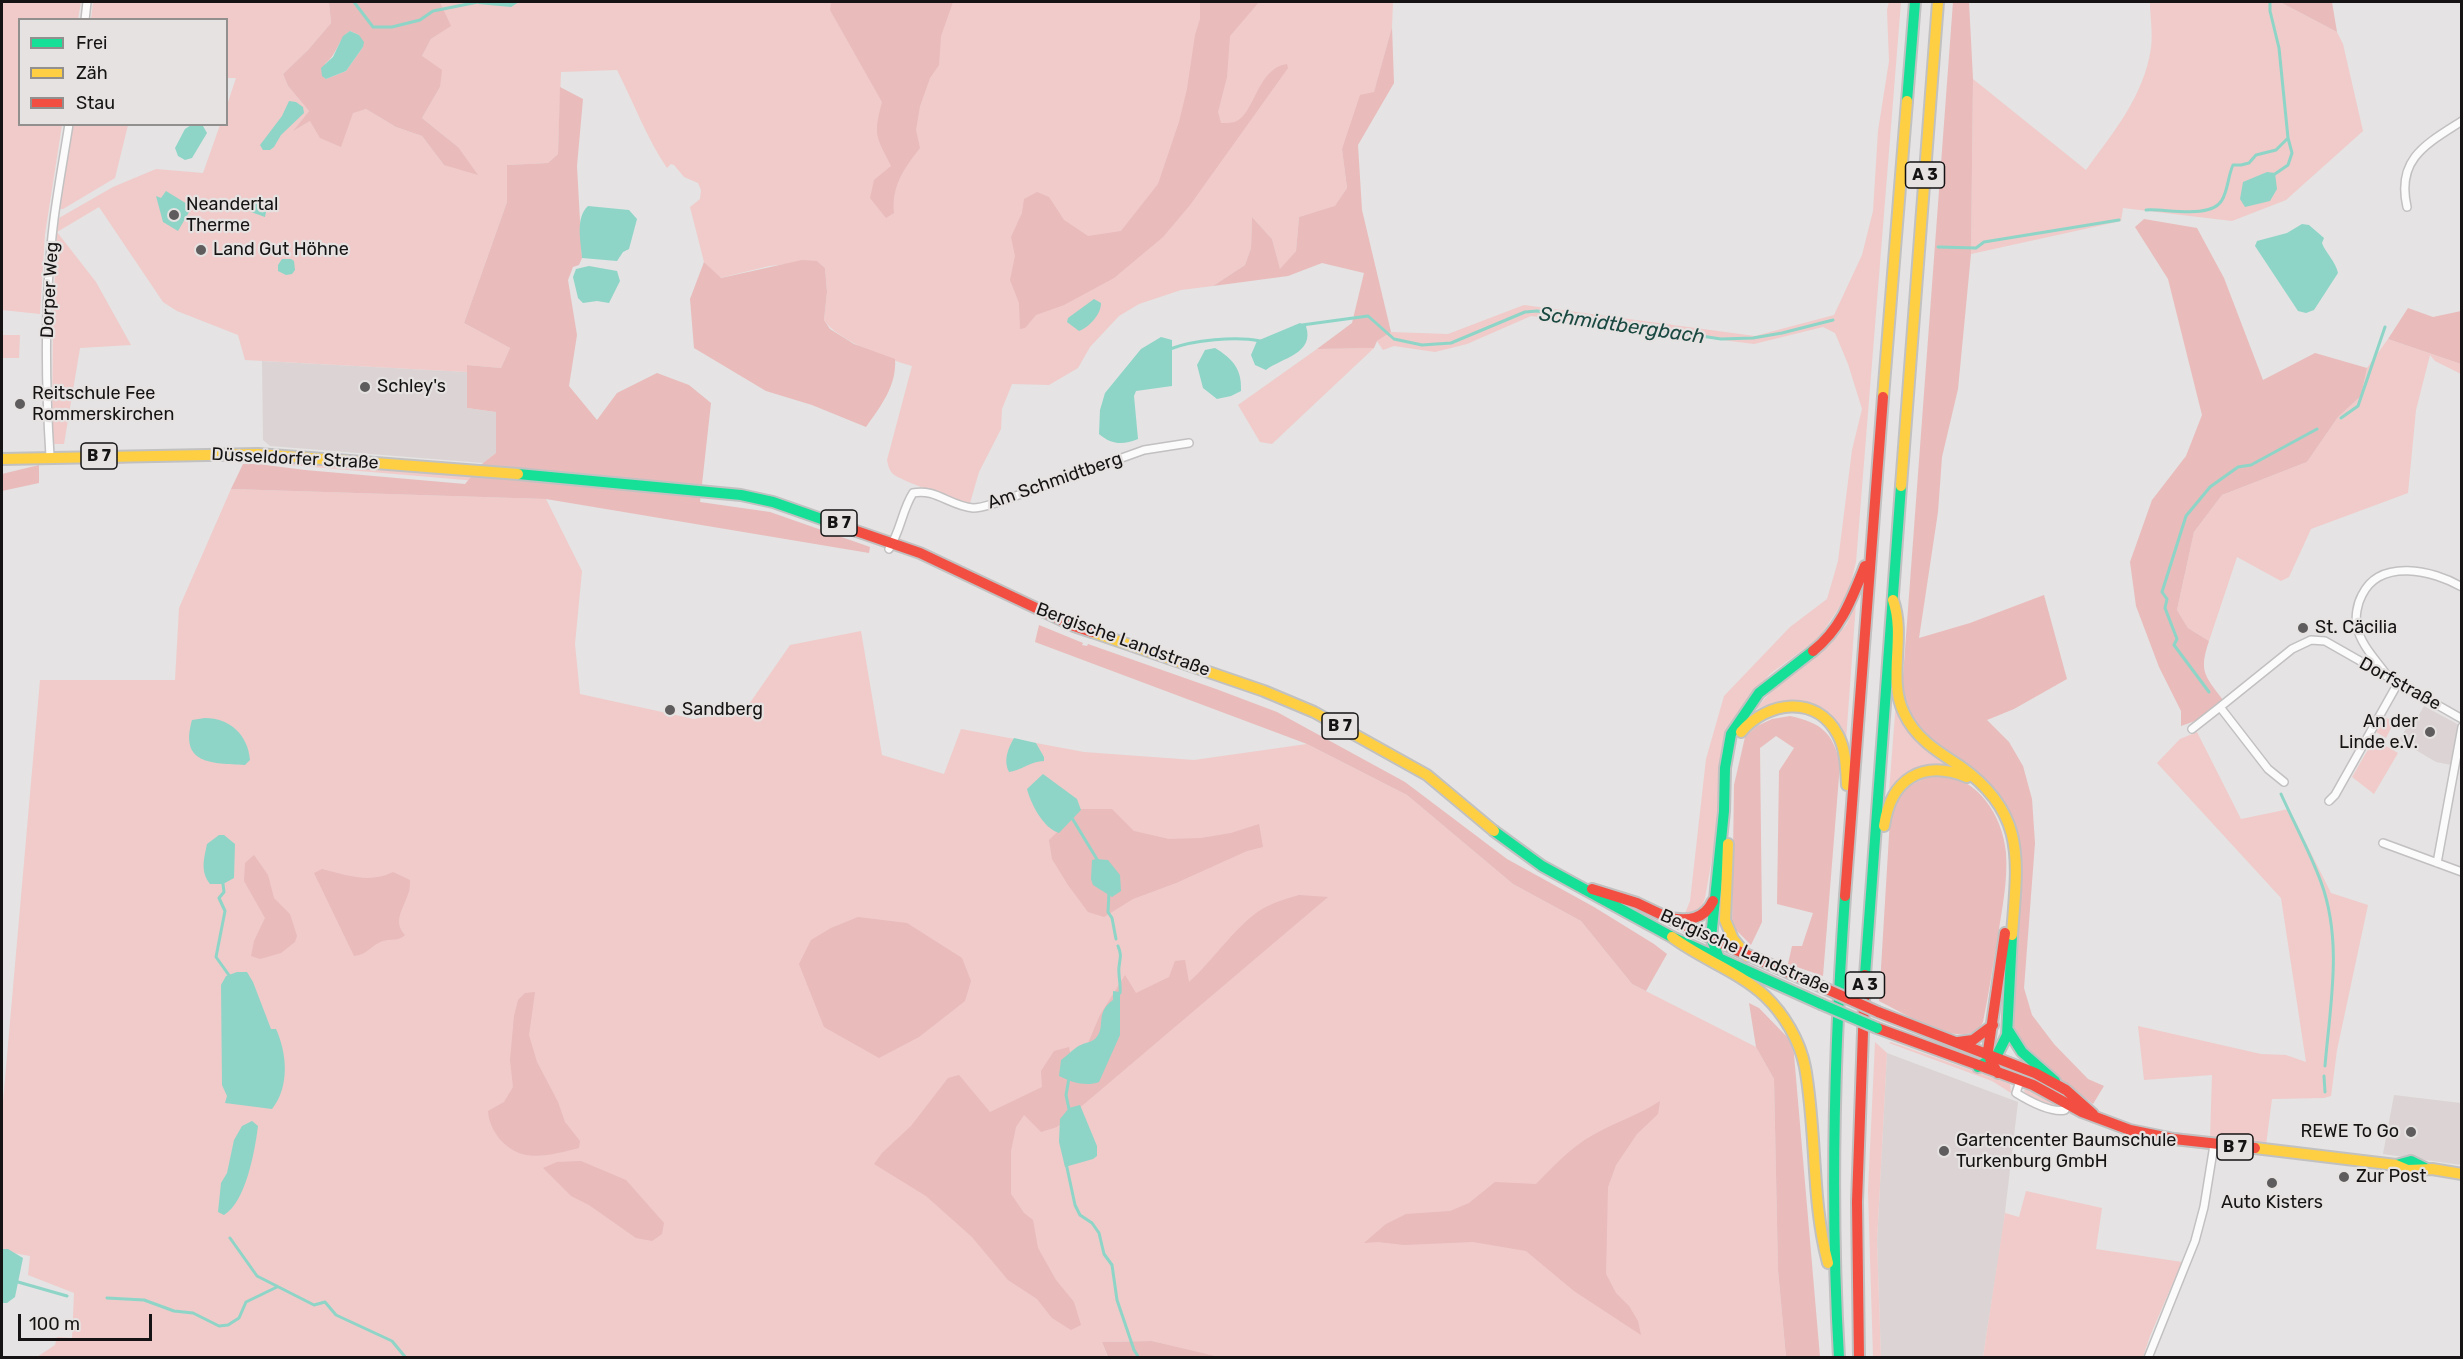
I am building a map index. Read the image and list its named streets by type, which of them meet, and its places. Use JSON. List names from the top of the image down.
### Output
{
  "streets": {
    "main road": [
      "A 3",
      "B 7",
      "Düsseldorfer Straße",
      "Bergische Landstraße"
    ],
    "street": ["Dorper Weg", "Am Schmidtberg", "Dorfstraße"]
  },
  "crossings": [
    ["Dorper Weg", "Düsseldorfer Straße"],
    ["Düsseldorfer Straße", "Bergische Landstraße"],
    ["Am Schmidtberg", "Bergische Landstraße"]
  ],
  "water": ["Schmidtbergbach"],
  "places": [
    "Neandertal Therme",
    "Land Gut Höhne",
    "Schley's",
    "Reitschule Fee Rommerskirchen",
    "St. Cäcilia",
    "Sandberg",
    "An der Linde e.V.",
    "REWE To Go",
    "Gartencenter Baumschule Turkenburg GmbH",
    "Zur Post",
    "Auto Kisters"
  ],
  "legend": ["Frei", "Zäh", "Stau"],
  "scale_bar": "100 m"
}
